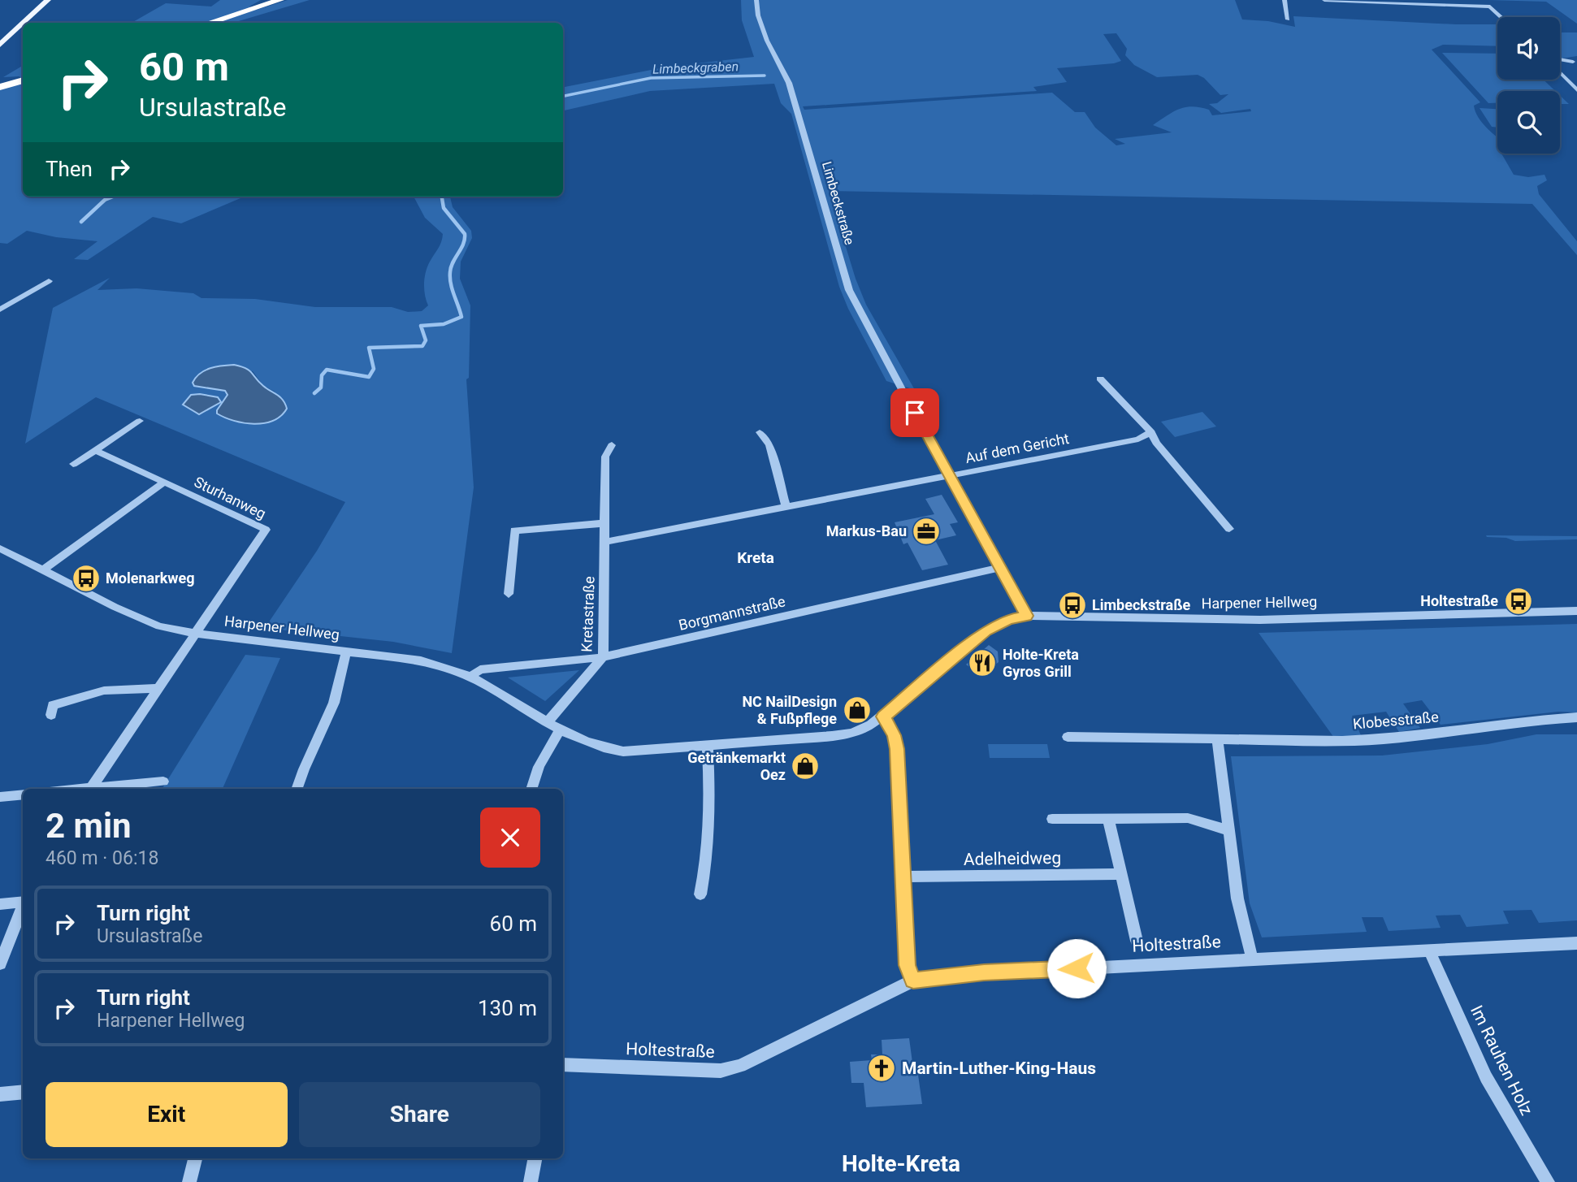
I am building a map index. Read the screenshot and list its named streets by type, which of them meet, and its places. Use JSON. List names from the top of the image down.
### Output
{
  "streets": {
    "street": [
      "Limbeckstraße",
      "Auf dem Gericht",
      "Sturhanweg",
      "Harpener Hellweg",
      "Borgmannstraße",
      "Kretastraße",
      "Klobesstraße",
      "Adelheidweg",
      "Holtestraße",
      "Im Rauhen Holz"
    ]
  },
  "crossings": [
    ["Limbeckstraße", "Auf dem Gericht"],
    ["Limbeckstraße", "Harpener Hellweg"],
    ["Limbeckstraße", "Borgmannstraße"],
    ["Auf dem Gericht", "Kretastraße"],
    ["Sturhanweg", "Harpener Hellweg"],
    ["Harpener Hellweg", "Borgmannstraße"],
    ["Harpener Hellweg", "Kretastraße"],
    ["Borgmannstraße", "Kretastraße"],
    ["Holtestraße", "Im Rauhen Holz"]
  ],
  "districts": ["Kreta", "Holte-Kreta"],
  "water": ["Limbeckgraben"],
  "places": {
    "office": ["Markus-Bau"],
    "bus stop": ["Molenarkweg", "Holtestraße", "Limbeckstraße"],
    "restaurant": ["Holte-Kreta Gyros Grill"],
    "shop": ["NC NailDesign & Fußpflege", "Getränkemarkt Oez"],
    "church": ["Martin-Luther-King-Haus"]
  },
  "page": {
    "turn": ["60 m", "Ursulastraße"],
    "then": "Then",
    "heading": ["2 min", "460 m · 06:18"],
    "list": [
      {
        "name": "Turn right",
        "note": "Ursulastraße",
        "value": "60 m"
      },
      {
        "name": "Turn right",
        "note": "Harpener Hellweg",
        "value": "130 m"
      }
    ],
    "buttons": ["Exit", "Share"]
  }
}
